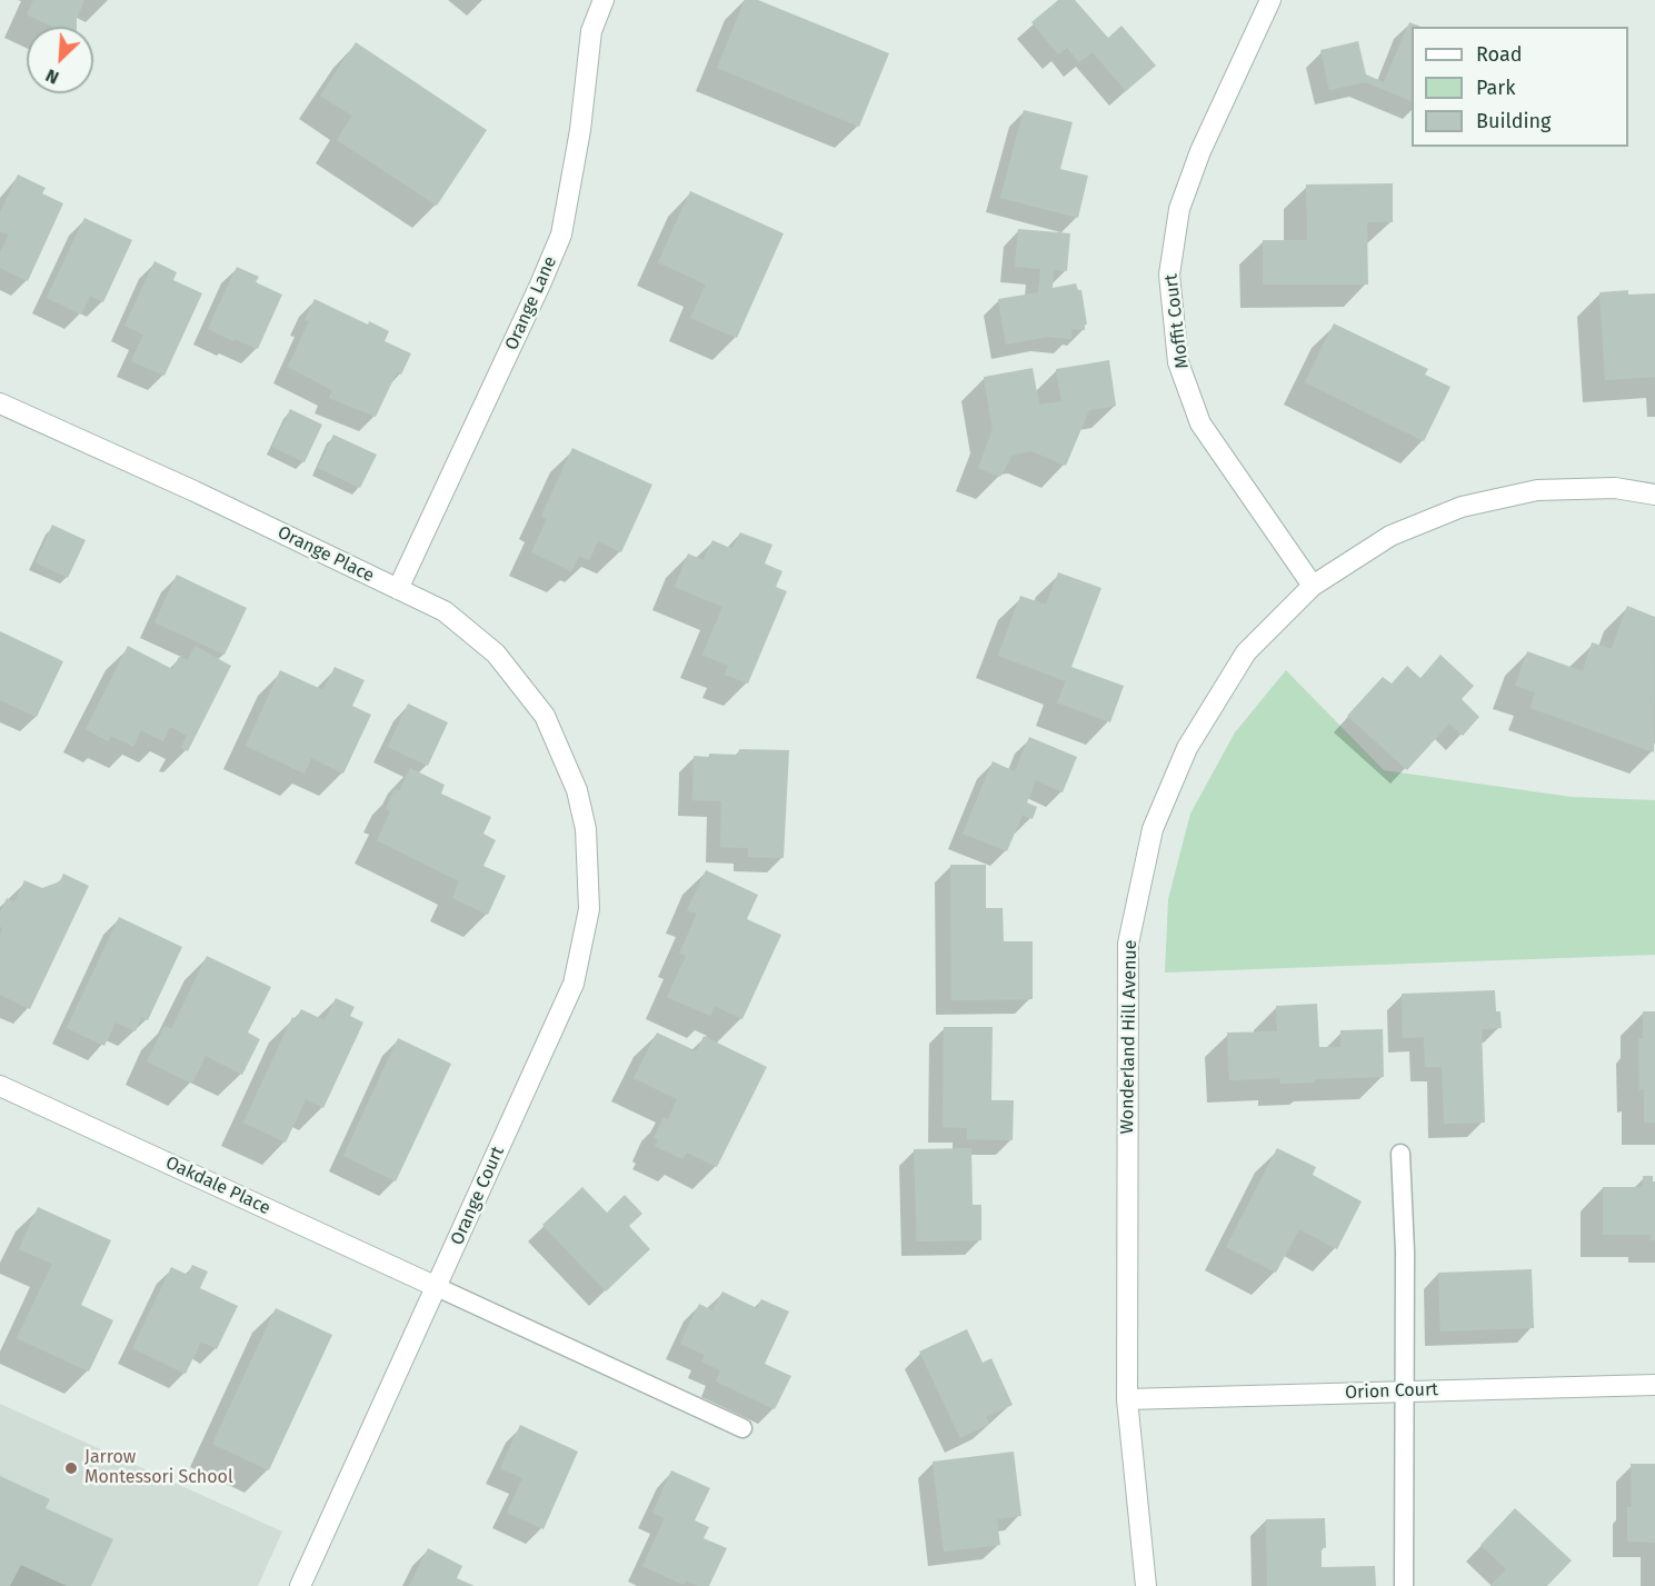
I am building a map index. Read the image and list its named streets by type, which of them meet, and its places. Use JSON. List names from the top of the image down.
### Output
{
  "streets": {
    "street": [
      "Orange Lane",
      "Moffit Court",
      "Orange Place",
      "Wonderland Hill Avenue",
      "Oakdale Place",
      "Orange Court",
      "Orion Court"
    ]
  },
  "crossings": [
    ["Orange Lane", "Orange Place"],
    ["Moffit Court", "Wonderland Hill Avenue"],
    ["Orange Place", "Orange Court"],
    ["Wonderland Hill Avenue", "Orion Court"],
    ["Oakdale Place", "Orange Court"]
  ],
  "places": ["Jarrow Montessori School"],
  "legend": ["Road", "Park", "Building"],
  "north": "bottom left"
}
